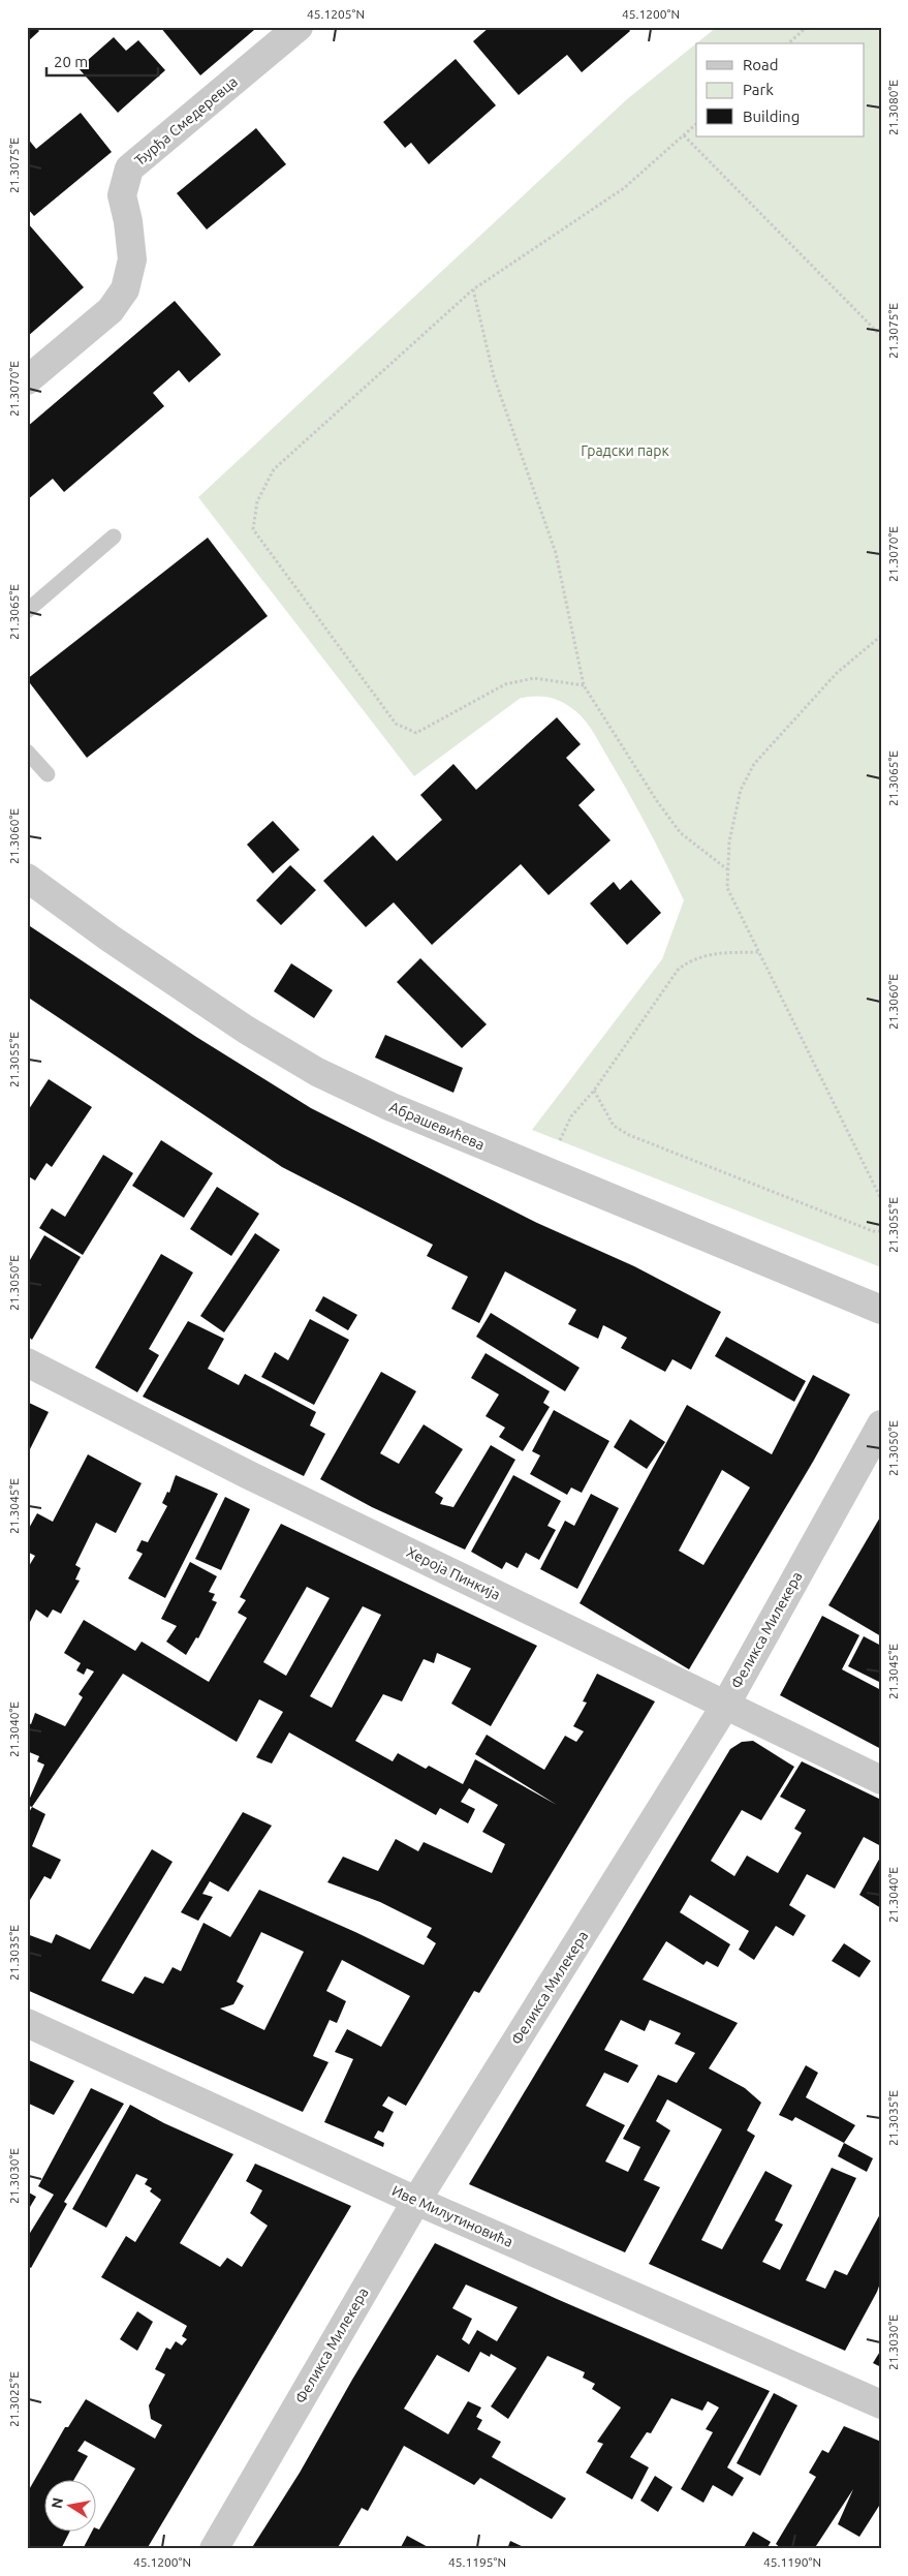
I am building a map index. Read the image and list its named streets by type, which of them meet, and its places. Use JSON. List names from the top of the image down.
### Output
{
  "streets": {
    "street": [
      "Ђурђа Смедеревца",
      "Абрашевићева",
      "Хероја Пинкија",
      "Феликса Милекера",
      "Иве Милутиновића"
    ]
  },
  "crossings": [
    ["Хероја Пинкија", "Феликса Милекера"],
    ["Феликса Милекера", "Иве Милутиновића"]
  ],
  "parks": ["Градски парк"],
  "legend": ["Road", "Park", "Building"],
  "scale_bar": "20 m",
  "north": "left",
  "coordinates": [
    "45.1205°N",
    "45.1200°N",
    "21.3080°E",
    "21.3075°E",
    "21.3070°E",
    "21.3065°E",
    "21.3060°E",
    "21.3055°E",
    "21.3050°E",
    "21.3045°E",
    "21.3040°E",
    "21.3035°E",
    "21.3030°E",
    "21.3025°E",
    "45.1195°N",
    "45.1190°N"
  ]
}
